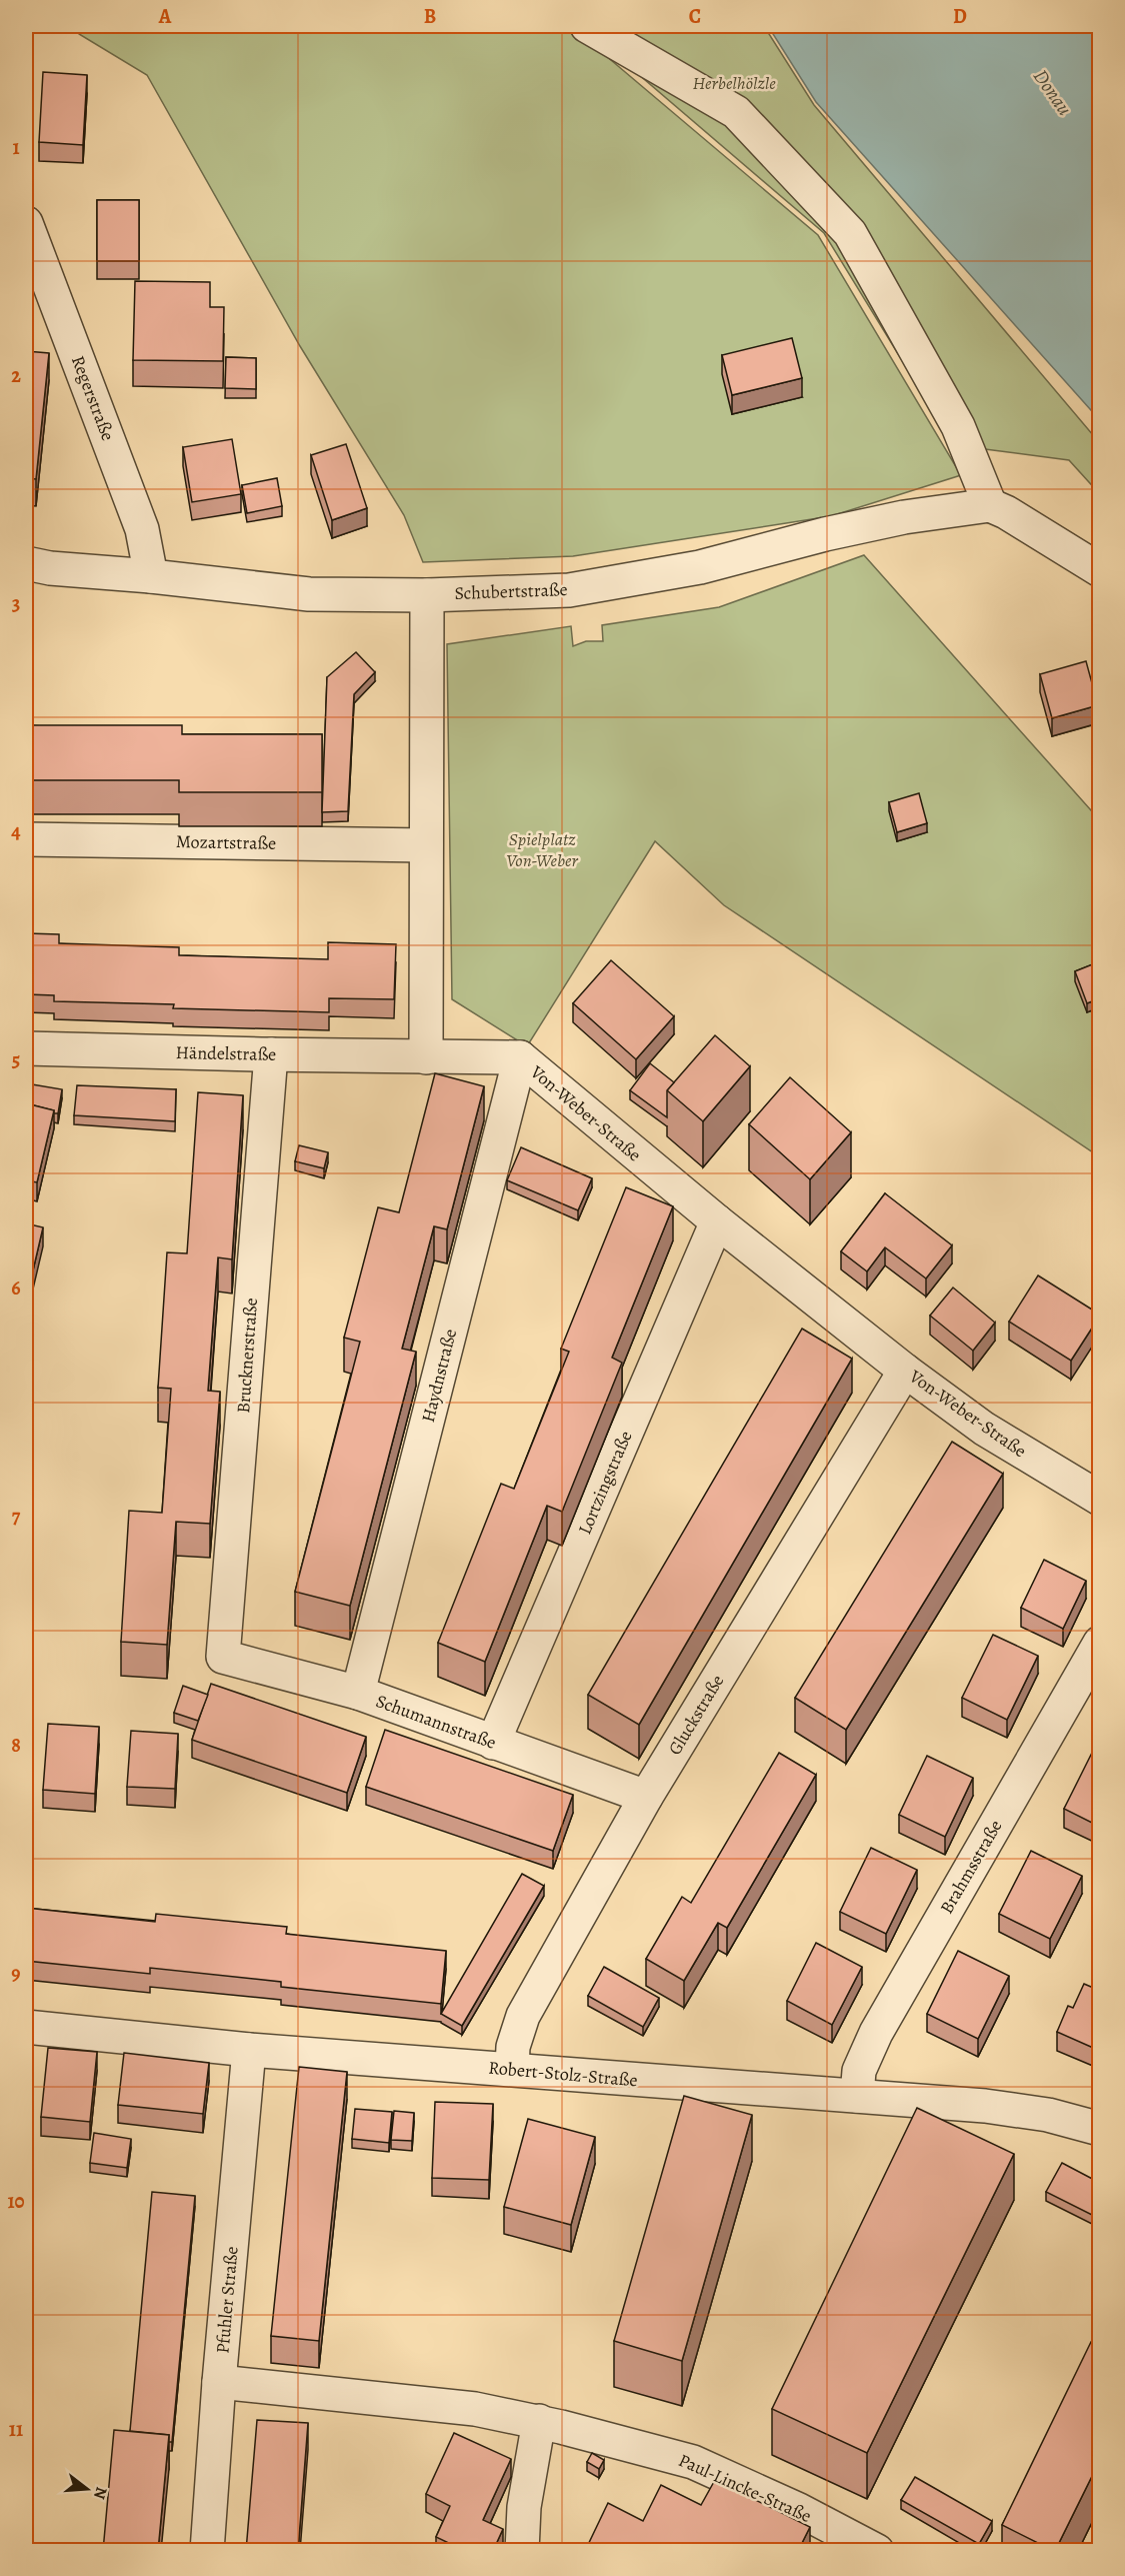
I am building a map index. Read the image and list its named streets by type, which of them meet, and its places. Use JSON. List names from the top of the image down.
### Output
{
  "streets": {
    "street": [
      "Regerstraße",
      "Schubertstraße",
      "Mozartstraße",
      "Händelstraße",
      "Von-Weber-Straße",
      "Brucknerstraße",
      "Haydnstraße",
      "Lortzingstraße",
      "Gluckstraße",
      "Schumannstraße",
      "Brahmsstraße",
      "Robert-Stolz-Straße",
      "Pfuhler Straße",
      "Paul-Lincke-Straße"
    ]
  },
  "crossings": [
    ["Regerstraße", "Schubertstraße"],
    ["Händelstraße", "Von-Weber-Straße"],
    ["Händelstraße", "Brucknerstraße"],
    ["Von-Weber-Straße", "Haydnstraße"],
    ["Von-Weber-Straße", "Lortzingstraße"],
    ["Von-Weber-Straße", "Gluckstraße"],
    ["Brucknerstraße", "Schumannstraße"],
    ["Haydnstraße", "Schumannstraße"],
    ["Lortzingstraße", "Schumannstraße"],
    ["Gluckstraße", "Schumannstraße"],
    ["Gluckstraße", "Robert-Stolz-Straße"],
    ["Brahmsstraße", "Robert-Stolz-Straße"],
    ["Robert-Stolz-Straße", "Pfuhler Straße"],
    ["Pfuhler Straße", "Paul-Lincke-Straße"]
  ],
  "water": ["Donau"],
  "parks": ["Herbelhölzle", "Spielplatz Von-Weber"],
  "north": "right",
  "grid": {
    "columns": [
      "A",
      "B",
      "C",
      "D"
    ],
    "rows": [
      "1",
      "2",
      "3",
      "4",
      "5",
      "6",
      "7",
      "8",
      "9",
      "10",
      "11"
    ]
  }
}
